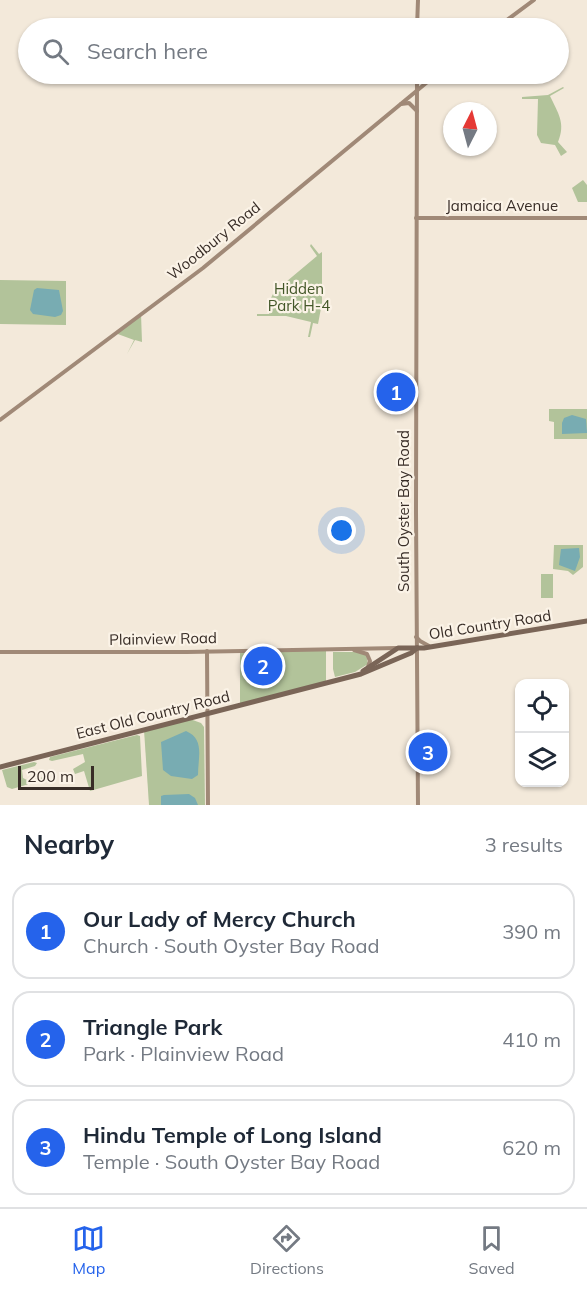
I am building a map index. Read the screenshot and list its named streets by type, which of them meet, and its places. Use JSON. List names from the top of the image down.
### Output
{
  "streets": {
    "main road": [
      "Jamaica Avenue",
      "Woodbury Road",
      "South Oyster Bay Road",
      "Old Country Road",
      "Plainview Road",
      "East Old Country Road"
    ]
  },
  "crossings": [
    ["Jamaica Avenue", "South Oyster Bay Road"],
    ["Woodbury Road", "South Oyster Bay Road"],
    ["South Oyster Bay Road", "Old Country Road"],
    ["South Oyster Bay Road", "East Old Country Road"],
    ["Old Country Road", "Plainview Road"],
    ["Old Country Road", "East Old Country Road"],
    ["Plainview Road", "East Old Country Road"]
  ],
  "parks": ["Hidden Park H-4"],
  "scale_bar": "200 m",
  "north": "top",
  "page": {
    "search": "Search here",
    "pins": ["1", "2", "3"],
    "scale": "200 m",
    "heading": ["Nearby", "3 results"],
    "list": [
      {
        "mark": "1",
        "name": "Our Lady of Mercy Church",
        "note": "Church · South Oyster Bay Road",
        "value": "390 m"
      },
      {
        "mark": "2",
        "name": "Triangle Park",
        "note": "Park · Plainview Road",
        "value": "410 m"
      },
      {
        "mark": "3",
        "name": "Hindu Temple of Long Island",
        "note": "Temple · South Oyster Bay Road",
        "value": "620 m"
      }
    ],
    "nav": ["Map", "Directions", "Saved"]
  }
}
